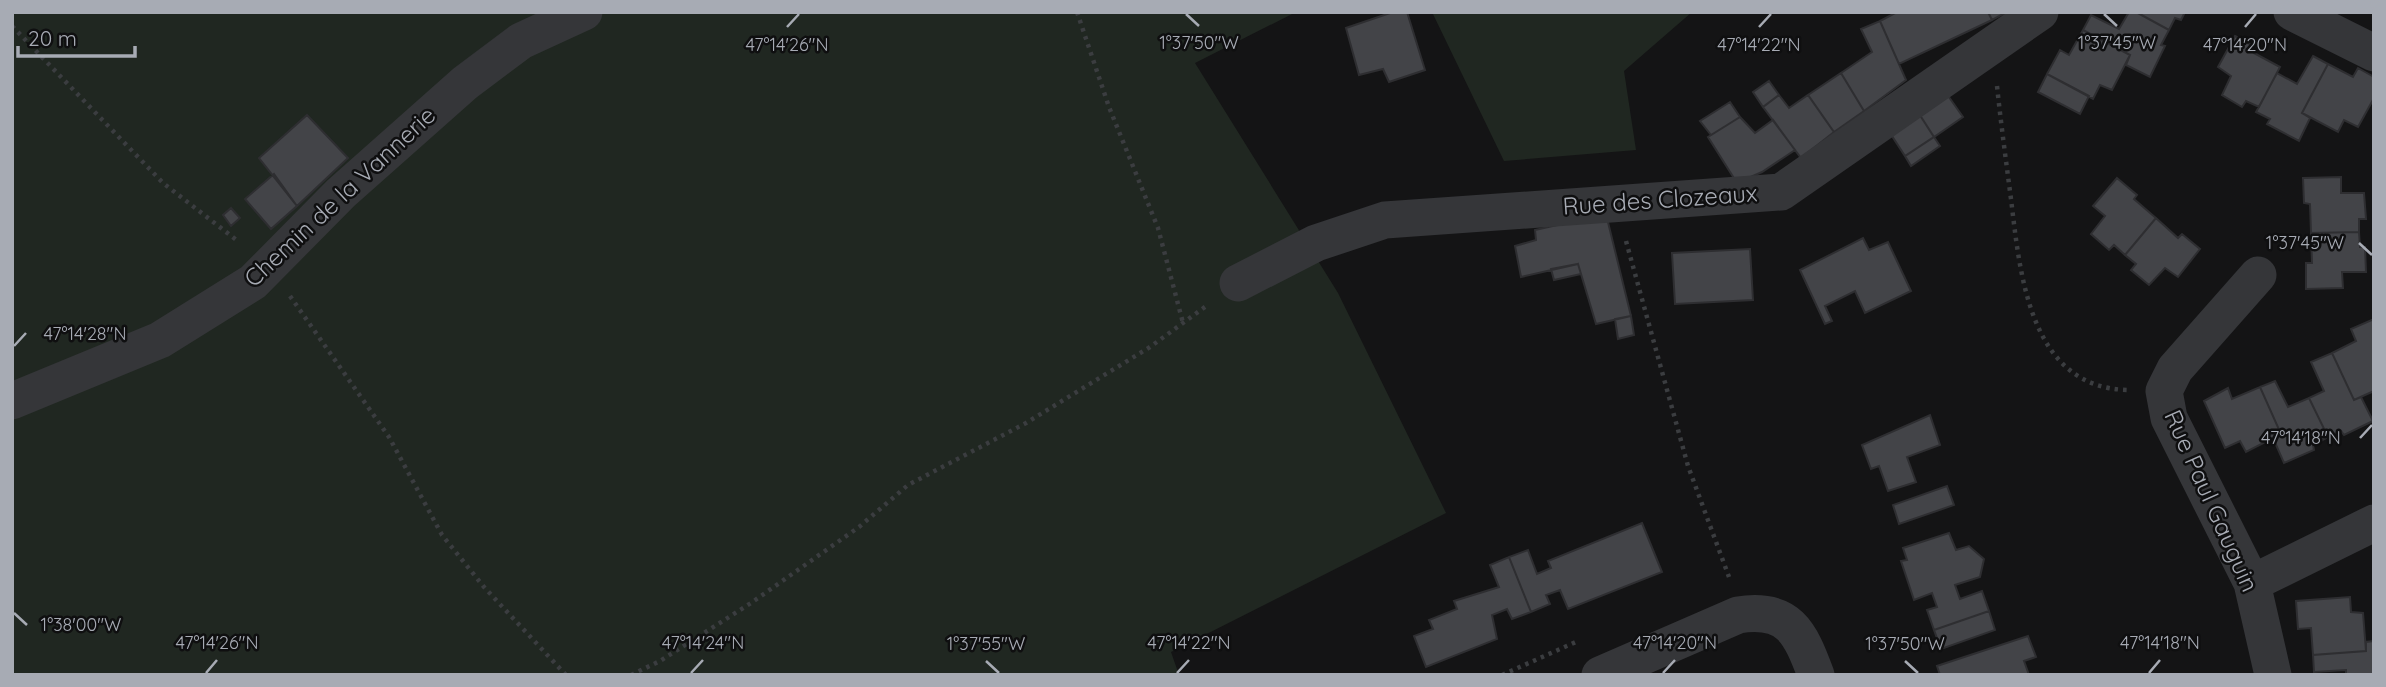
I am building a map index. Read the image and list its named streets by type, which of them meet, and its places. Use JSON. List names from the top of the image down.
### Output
{
  "streets": {
    "street": ["Chemin de la Vannerie", "Rue des Clozeaux", "Rue Paul Gauguin"]
  },
  "scale_bar": "20 m",
  "coordinates": [
    "1°37'50\"W",
    "1°37'45\"W",
    "47°14'26\"N",
    "47°14'22\"N",
    "47°14'20\"N",
    "47°14'28\"N",
    "47°14'18\"N",
    "1°38'00\"W",
    "47°14'24\"N",
    "1°37'55\"W"
  ]
}
